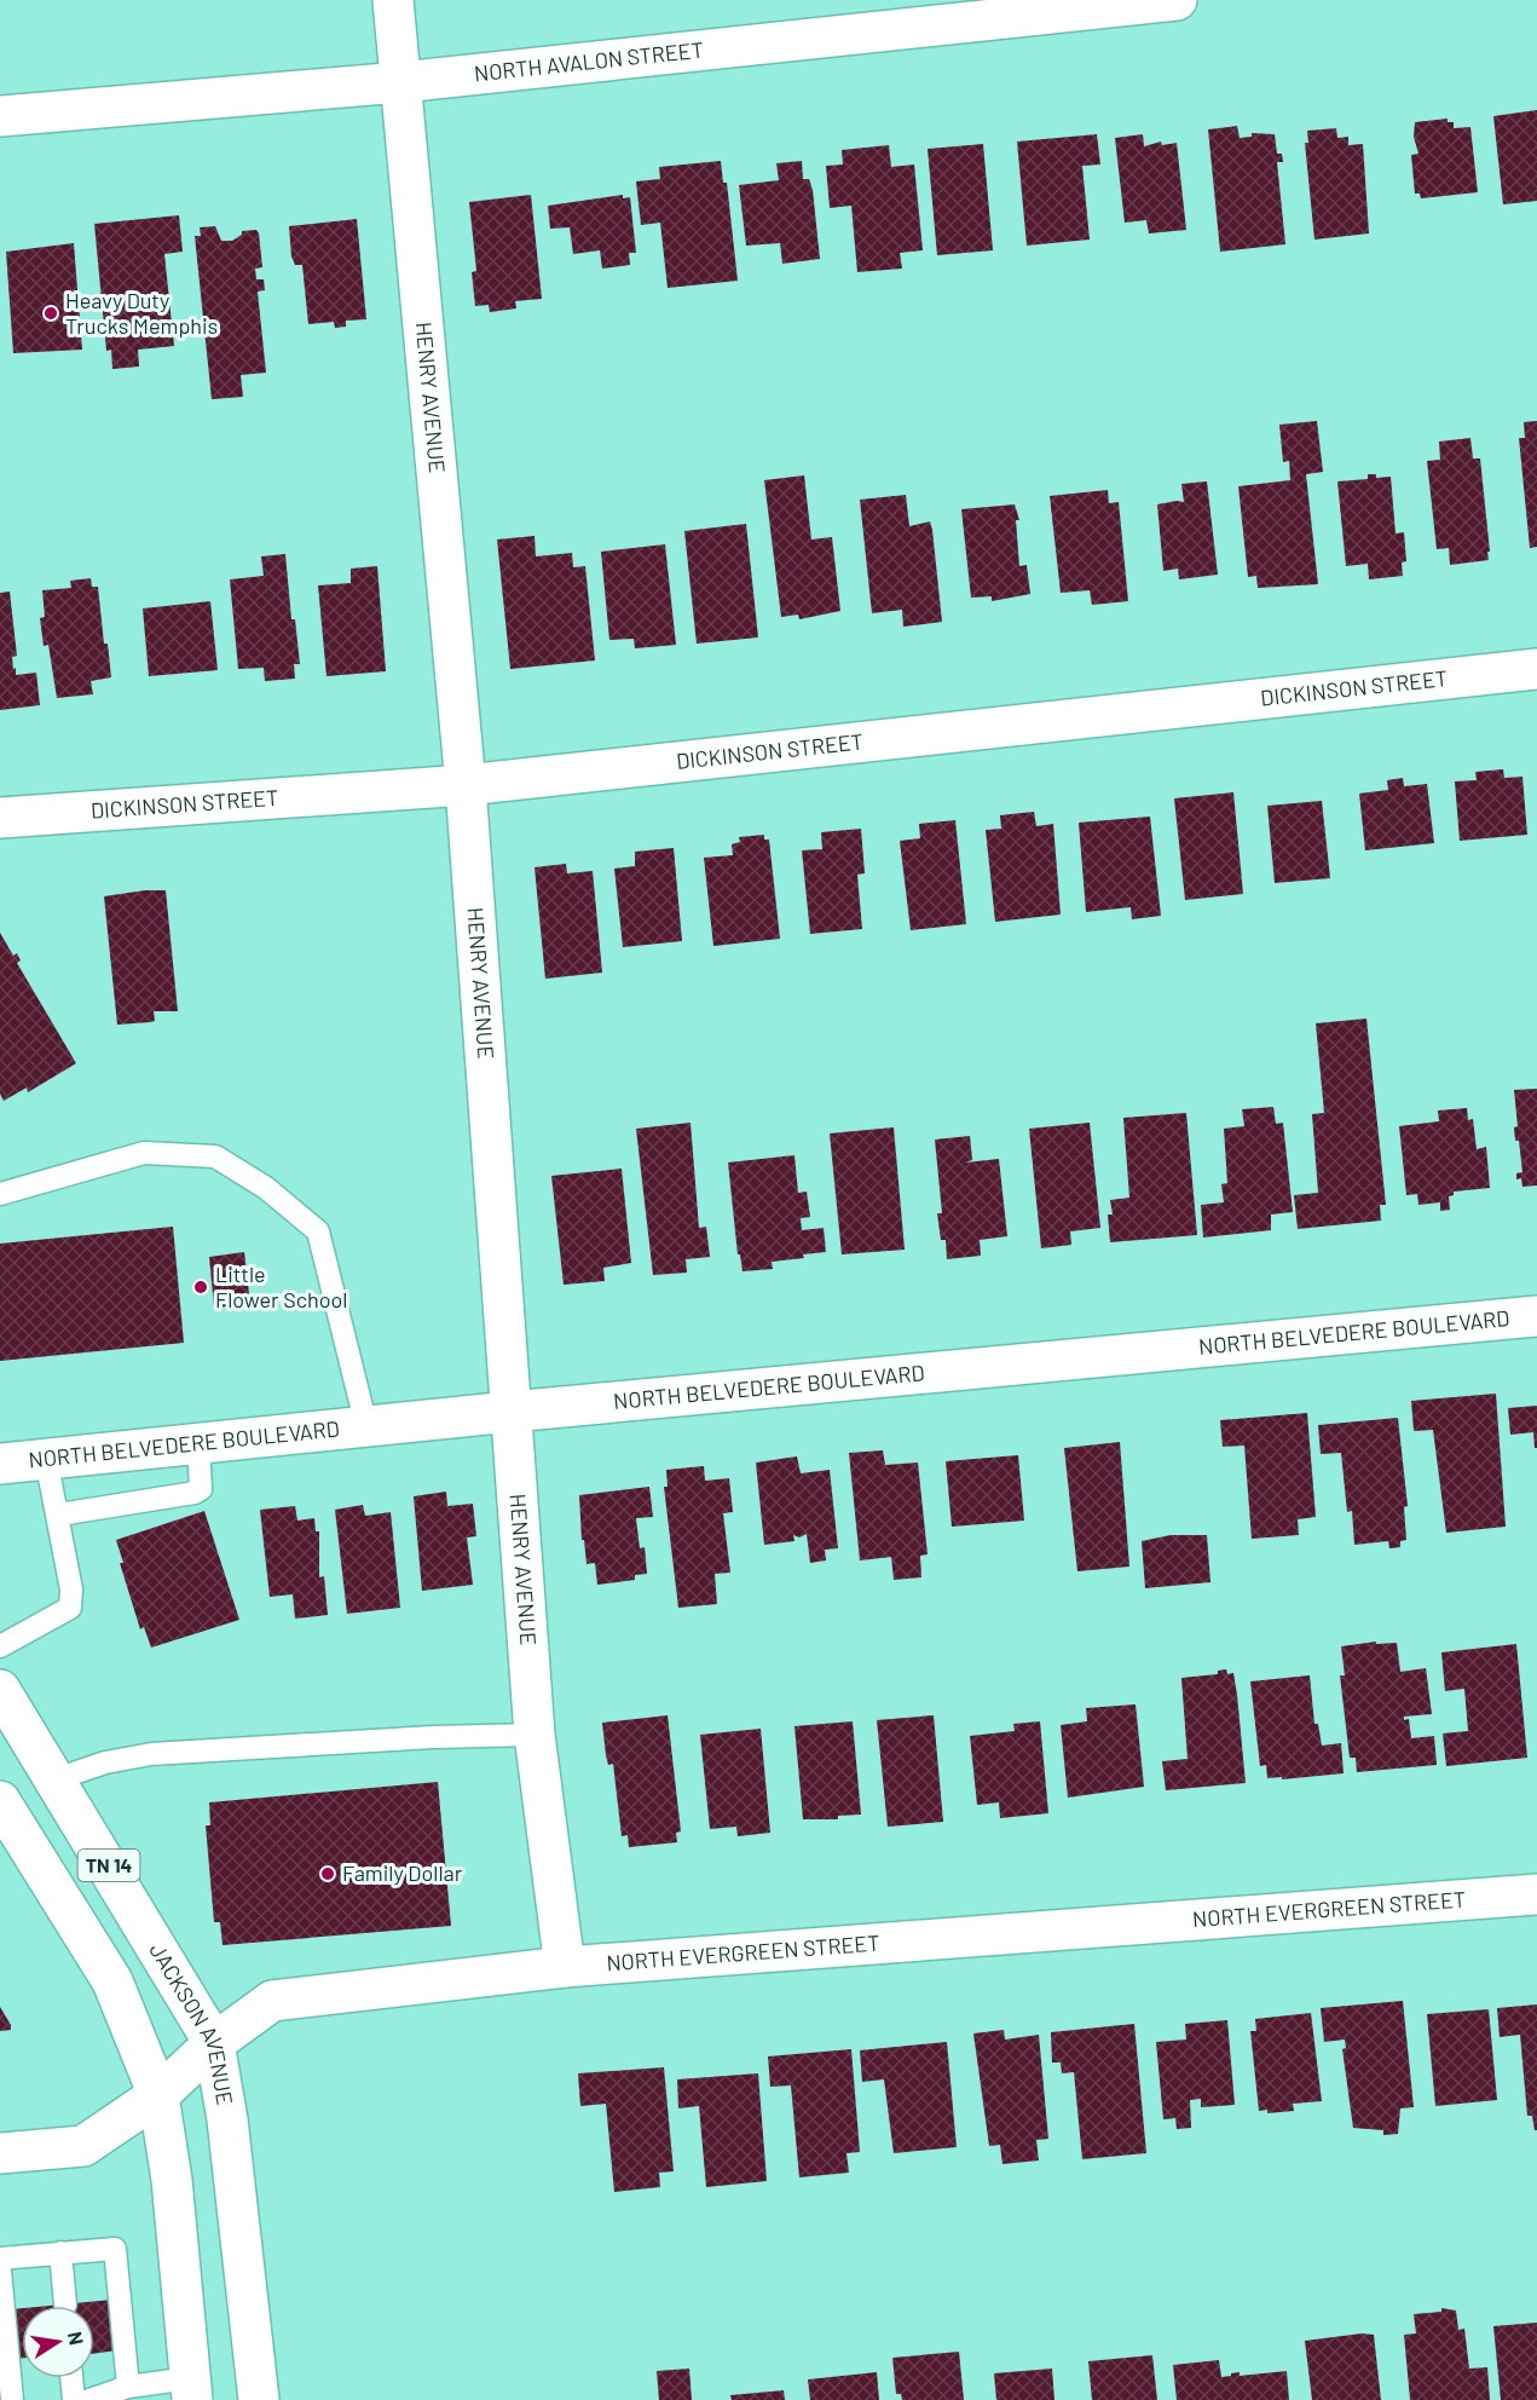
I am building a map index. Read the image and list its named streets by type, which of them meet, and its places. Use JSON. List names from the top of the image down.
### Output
{
  "streets": {
    "street": [
      "NORTH AVALON STREET",
      "HENRY AVENUE",
      "DICKINSON STREET",
      "NORTH BELVEDERE BOULEVARD",
      "TN 14",
      "NORTH EVERGREEN STREET",
      "JACKSON AVENUE"
    ]
  },
  "crossings": [
    ["NORTH AVALON STREET", "HENRY AVENUE"],
    ["HENRY AVENUE", "DICKINSON STREET"],
    ["HENRY AVENUE", "NORTH BELVEDERE BOULEVARD"],
    ["HENRY AVENUE", "NORTH EVERGREEN STREET"],
    ["TN 14", "NORTH EVERGREEN STREET"],
    ["NORTH EVERGREEN STREET", "JACKSON AVENUE"]
  ],
  "places": ["Heavy Duty Trucks Memphis", "Little Flower School", "Family Dollar"],
  "north": "right"
}
